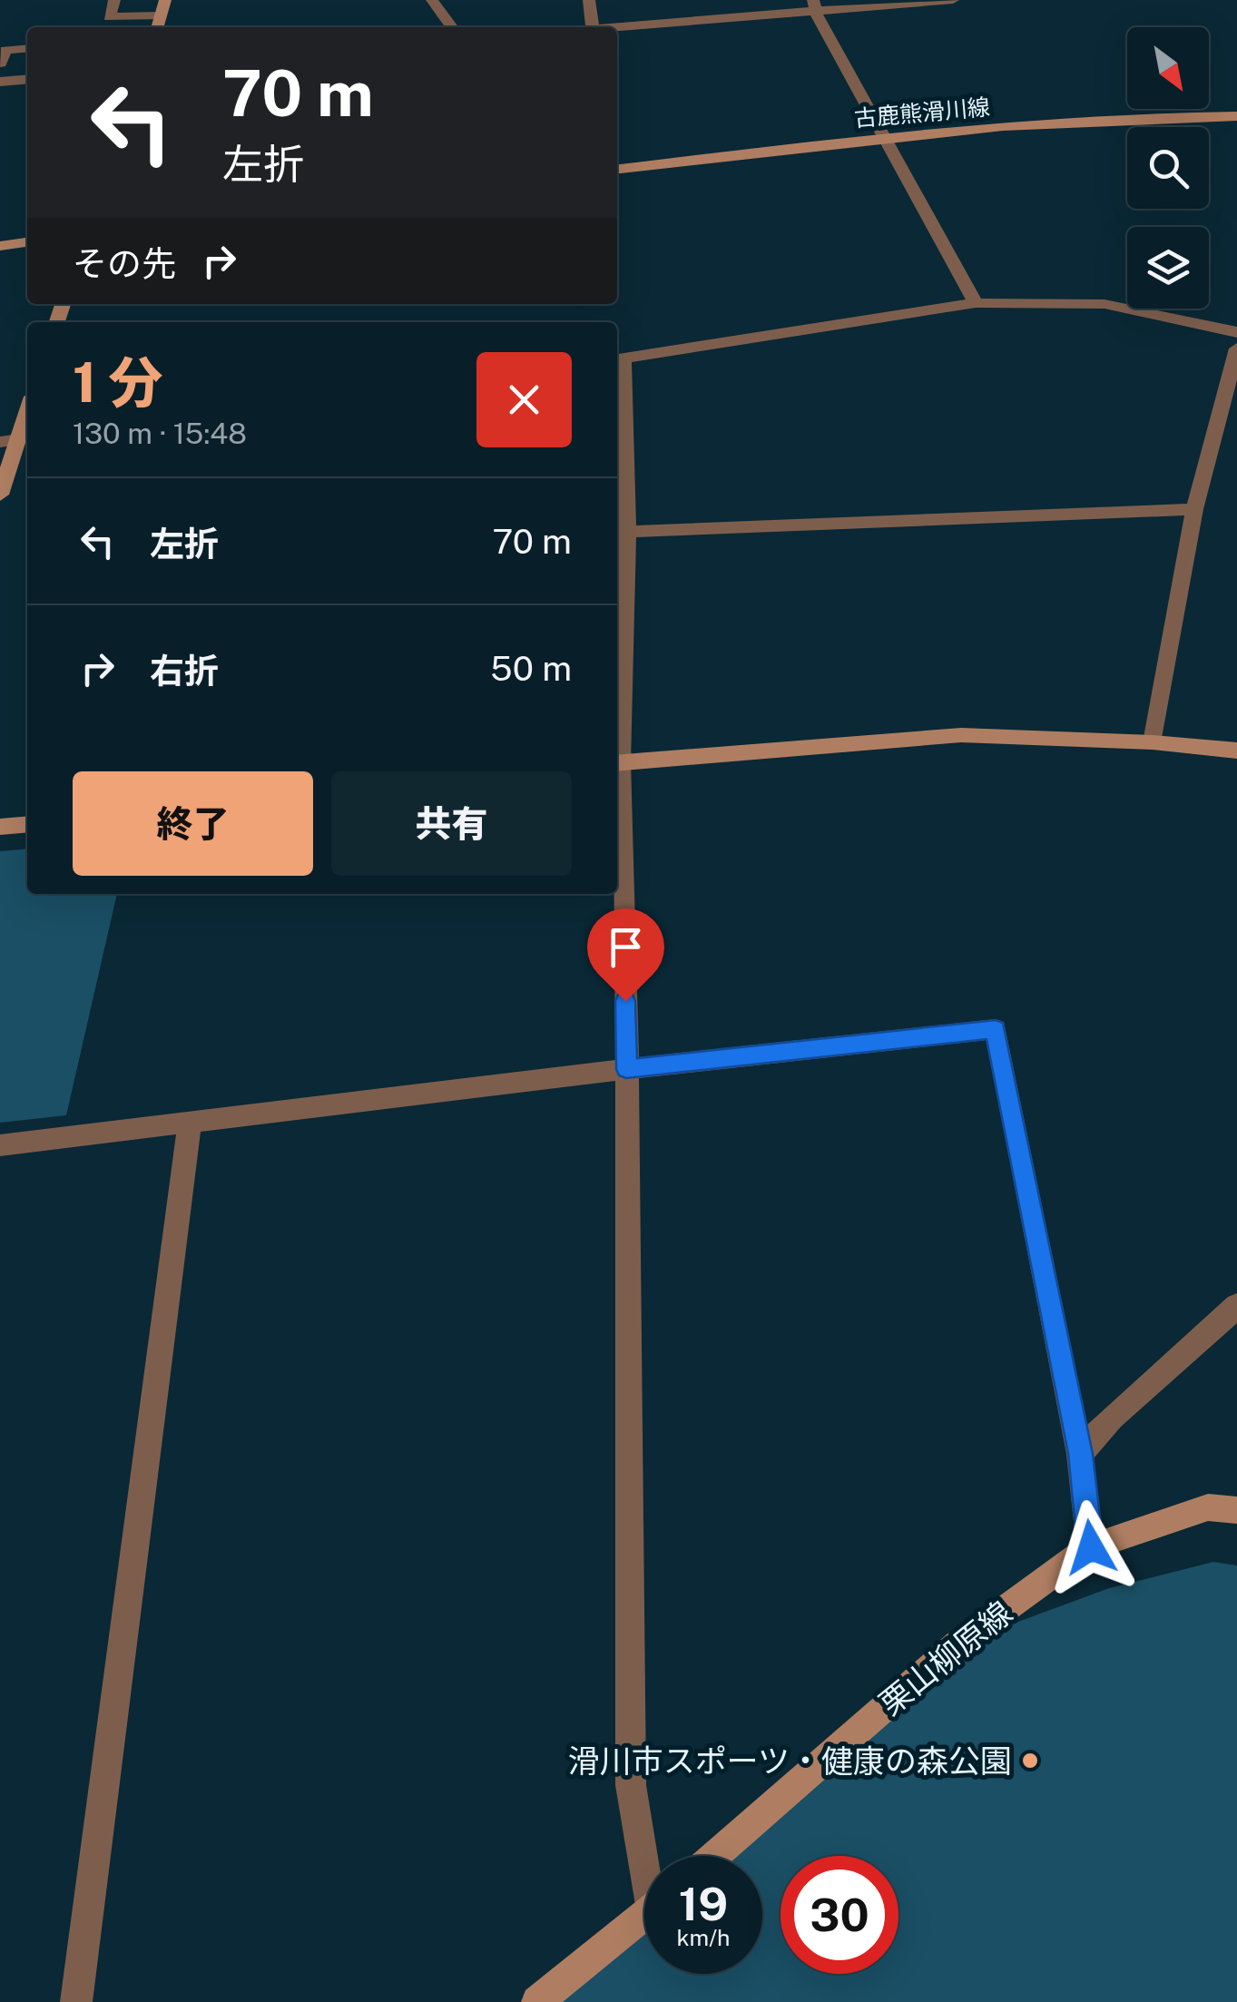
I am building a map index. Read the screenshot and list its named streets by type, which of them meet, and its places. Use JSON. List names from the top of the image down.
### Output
{
  "streets": {
    "main road": ["古鹿熊滑川線", "栗山柳原線"]
  },
  "places": ["滑川市スポーツ・健康の森公園"],
  "north": "bottom right",
  "page": {
    "turn": ["70 m", "左折"],
    "then": "その先",
    "heading": ["1 分", "130 m · 15:48"],
    "list": [
      {
        "name": "左折",
        "value": "70 m"
      },
      {
        "name": "右折",
        "value": "50 m"
      }
    ],
    "buttons": ["終了", "共有"],
    "speed": "19 km/h",
    "limit": "30"
  }
}
